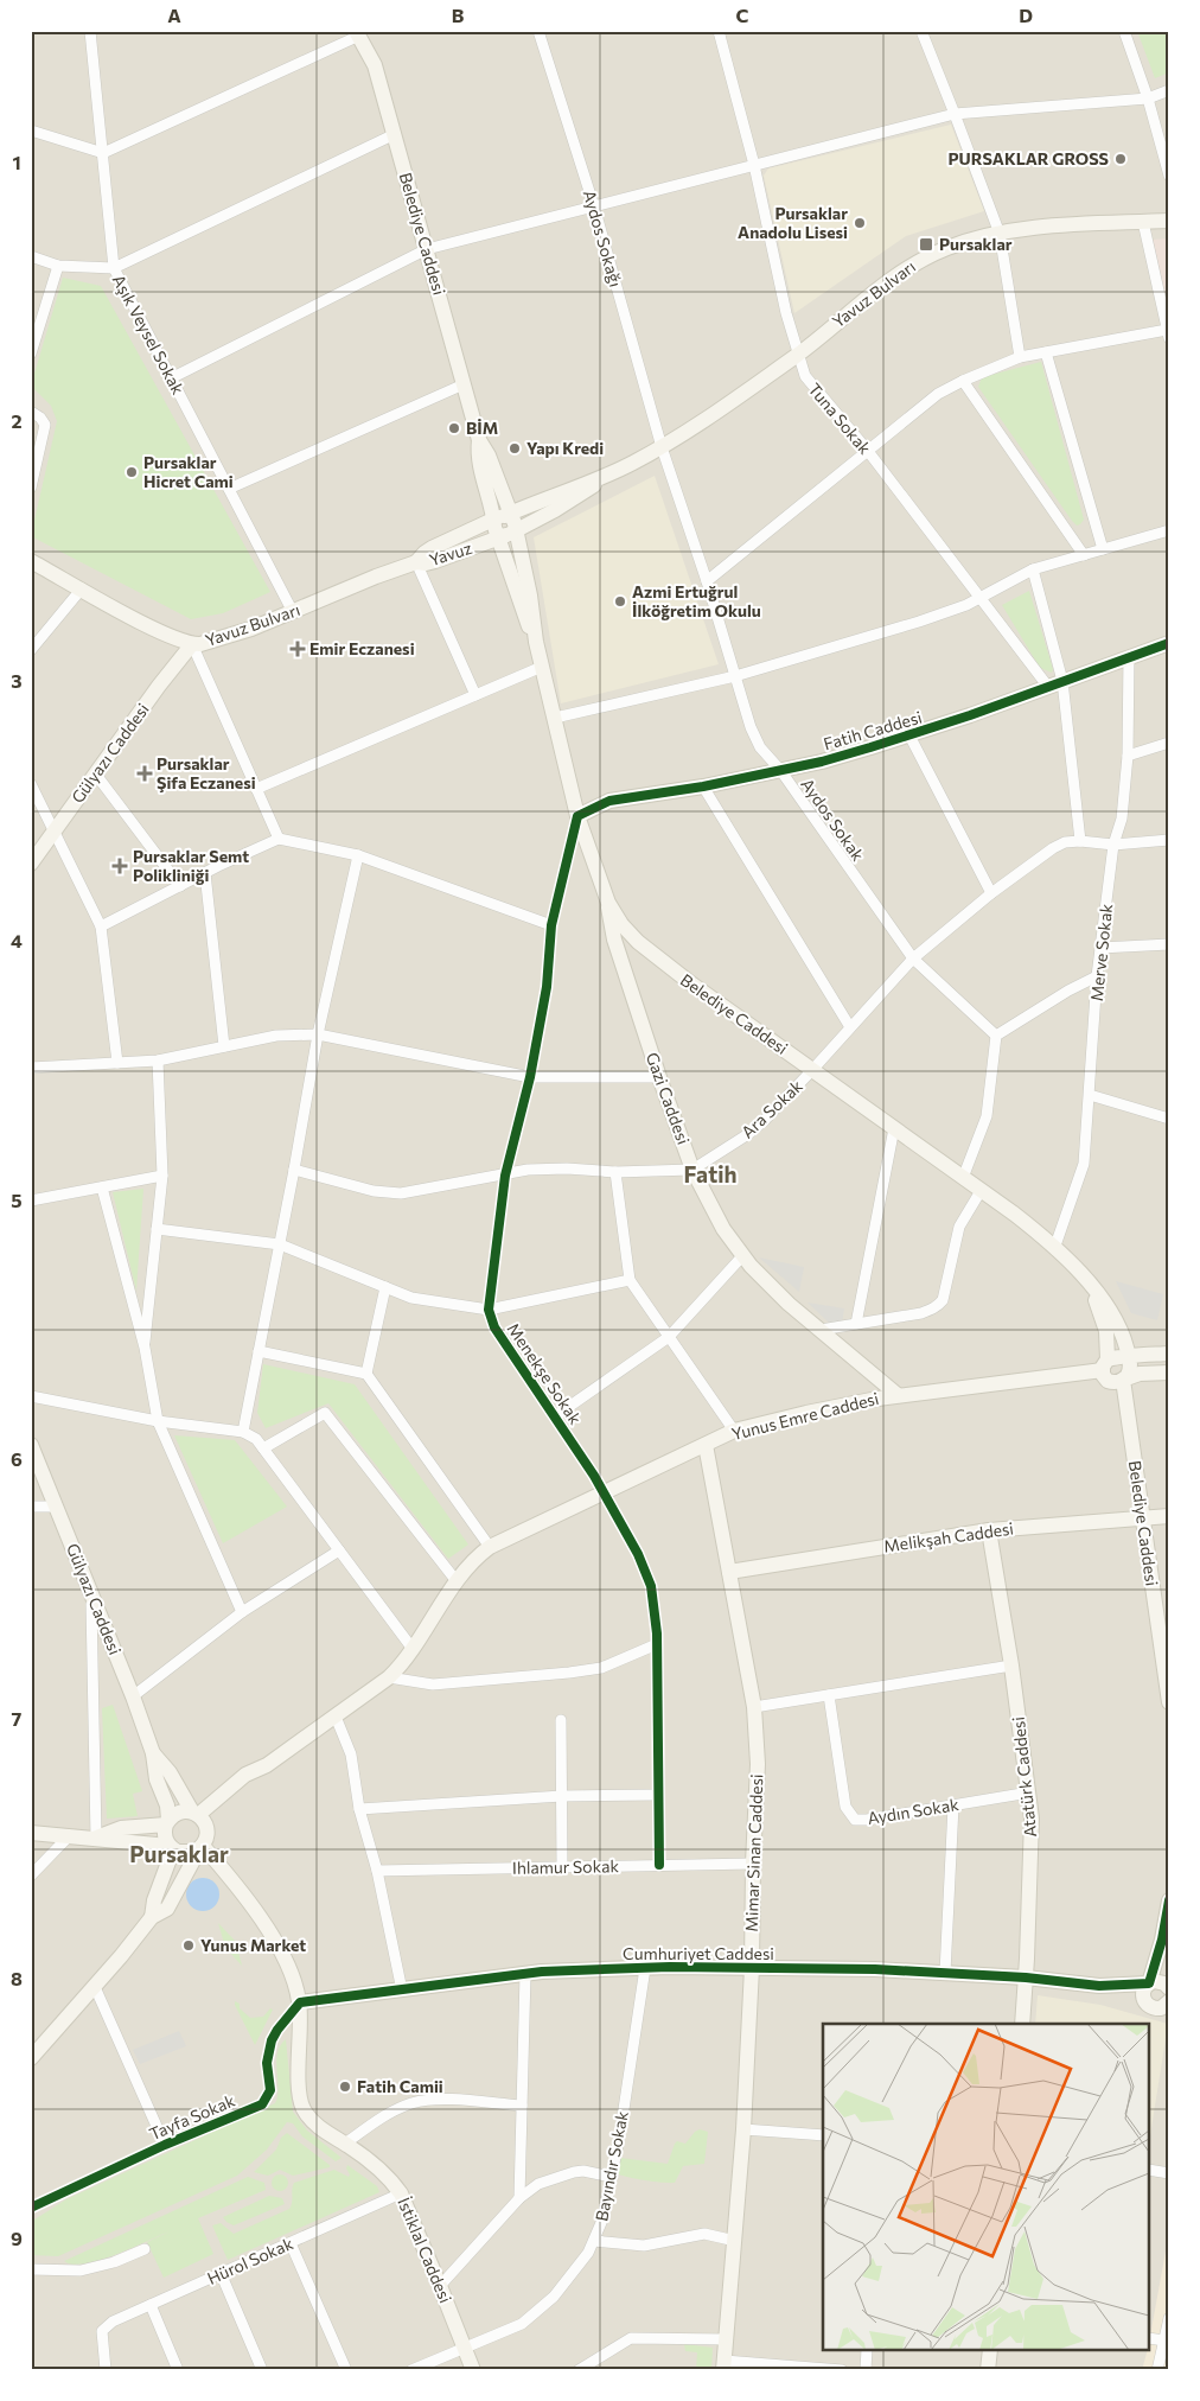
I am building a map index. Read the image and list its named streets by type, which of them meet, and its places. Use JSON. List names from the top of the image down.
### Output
{
  "streets": {
    "street": [
      "Belediye Caddesi",
      "Aydos Sokağı",
      "Yavuz Bulvarı",
      "Aşık Veysel Sokak",
      "Tuna Sokak",
      "Yavuz",
      "Fatih Caddesi",
      "Gülyazı Caddesi",
      "Aydos Sokak",
      "Merve Sokak",
      "Gazi Caddesi",
      "Ara Sokak",
      "Menekşe Sokak",
      "Yunus Emre Caddesi",
      "Melikşah Caddesi",
      "Atatürk Caddesi",
      "Aydın Sokak",
      "Mimar Sinan Caddesi",
      "Ihlamur Sokak",
      "Cumhuriyet Caddesi",
      "Tayfa Sokak",
      "Bayındır Sokak",
      "İstiklal Caddesi",
      "Hürol Sokak"
    ]
  },
  "crossings": [
    ["Belediye Caddesi", "Yavuz Bulvarı"],
    ["Belediye Caddesi", "Yavuz"],
    ["Belediye Caddesi", "Fatih Caddesi"],
    ["Belediye Caddesi", "Merve Sokak"],
    ["Belediye Caddesi", "Gazi Caddesi"],
    ["Belediye Caddesi", "Ara Sokak"],
    ["Belediye Caddesi", "Yunus Emre Caddesi"],
    ["Belediye Caddesi", "Melikşah Caddesi"],
    ["Aydos Sokağı", "Yavuz Bulvarı"],
    ["Aydos Sokağı", "Aydos Sokak"],
    ["Yavuz Bulvarı", "Aşık Veysel Sokak"],
    ["Yavuz Bulvarı", "Tuna Sokak"],
    ["Yavuz Bulvarı", "Yavuz"],
    ["Yavuz Bulvarı", "Gülyazı Caddesi"],
    ["Yavuz Bulvarı", "Aydos Sokak"],
    ["Tuna Sokak", "Fatih Caddesi"],
    ["Fatih Caddesi", "Aydos Sokak"],
    ["Fatih Caddesi", "Merve Sokak"],
    ["Aydos Sokak", "Ara Sokak"],
    ["Merve Sokak", "Ara Sokak"],
    ["Gazi Caddesi", "Ara Sokak"],
    ["Gazi Caddesi", "Yunus Emre Caddesi"],
    ["Menekşe Sokak", "Yunus Emre Caddesi"],
    ["Menekşe Sokak", "Ihlamur Sokak"],
    ["Yunus Emre Caddesi", "Mimar Sinan Caddesi"],
    ["Yunus Emre Caddesi", "İstiklal Caddesi"],
    ["Melikşah Caddesi", "Atatürk Caddesi"],
    ["Melikşah Caddesi", "Mimar Sinan Caddesi"],
    ["Atatürk Caddesi", "Aydın Sokak"],
    ["Atatürk Caddesi", "Cumhuriyet Caddesi"],
    ["Mimar Sinan Caddesi", "Ihlamur Sokak"],
    ["Mimar Sinan Caddesi", "Cumhuriyet Caddesi"],
    ["Cumhuriyet Caddesi", "Tayfa Sokak"],
    ["Cumhuriyet Caddesi", "Bayındır Sokak"],
    ["Cumhuriyet Caddesi", "İstiklal Caddesi"],
    ["Tayfa Sokak", "İstiklal Caddesi"],
    ["Bayındır Sokak", "İstiklal Caddesi"],
    ["İstiklal Caddesi", "Hürol Sokak"]
  ],
  "districts": ["Fatih", "Pursaklar"],
  "places": {
    "other": [
      "PURSAKLAR GROSS",
      "Pursaklar Anadolu Lisesi",
      "BİM",
      "Yapı Kredi",
      "Pursaklar Hicret Cami",
      "Azmi Ertuğrul İlköğretim Okulu",
      "Yunus Market",
      "Fatih Camii"
    ],
    "transit": ["Pursaklar"],
    "health": ["Emir Eczanesi", "Pursaklar Şifa Eczanesi", "Pursaklar Semt Polikliniği"]
  },
  "grid": {
    "columns": [
      "A",
      "B",
      "C",
      "D"
    ],
    "rows": [
      "1",
      "2",
      "3",
      "4",
      "5",
      "6",
      "7",
      "8",
      "9"
    ]
  }
}
